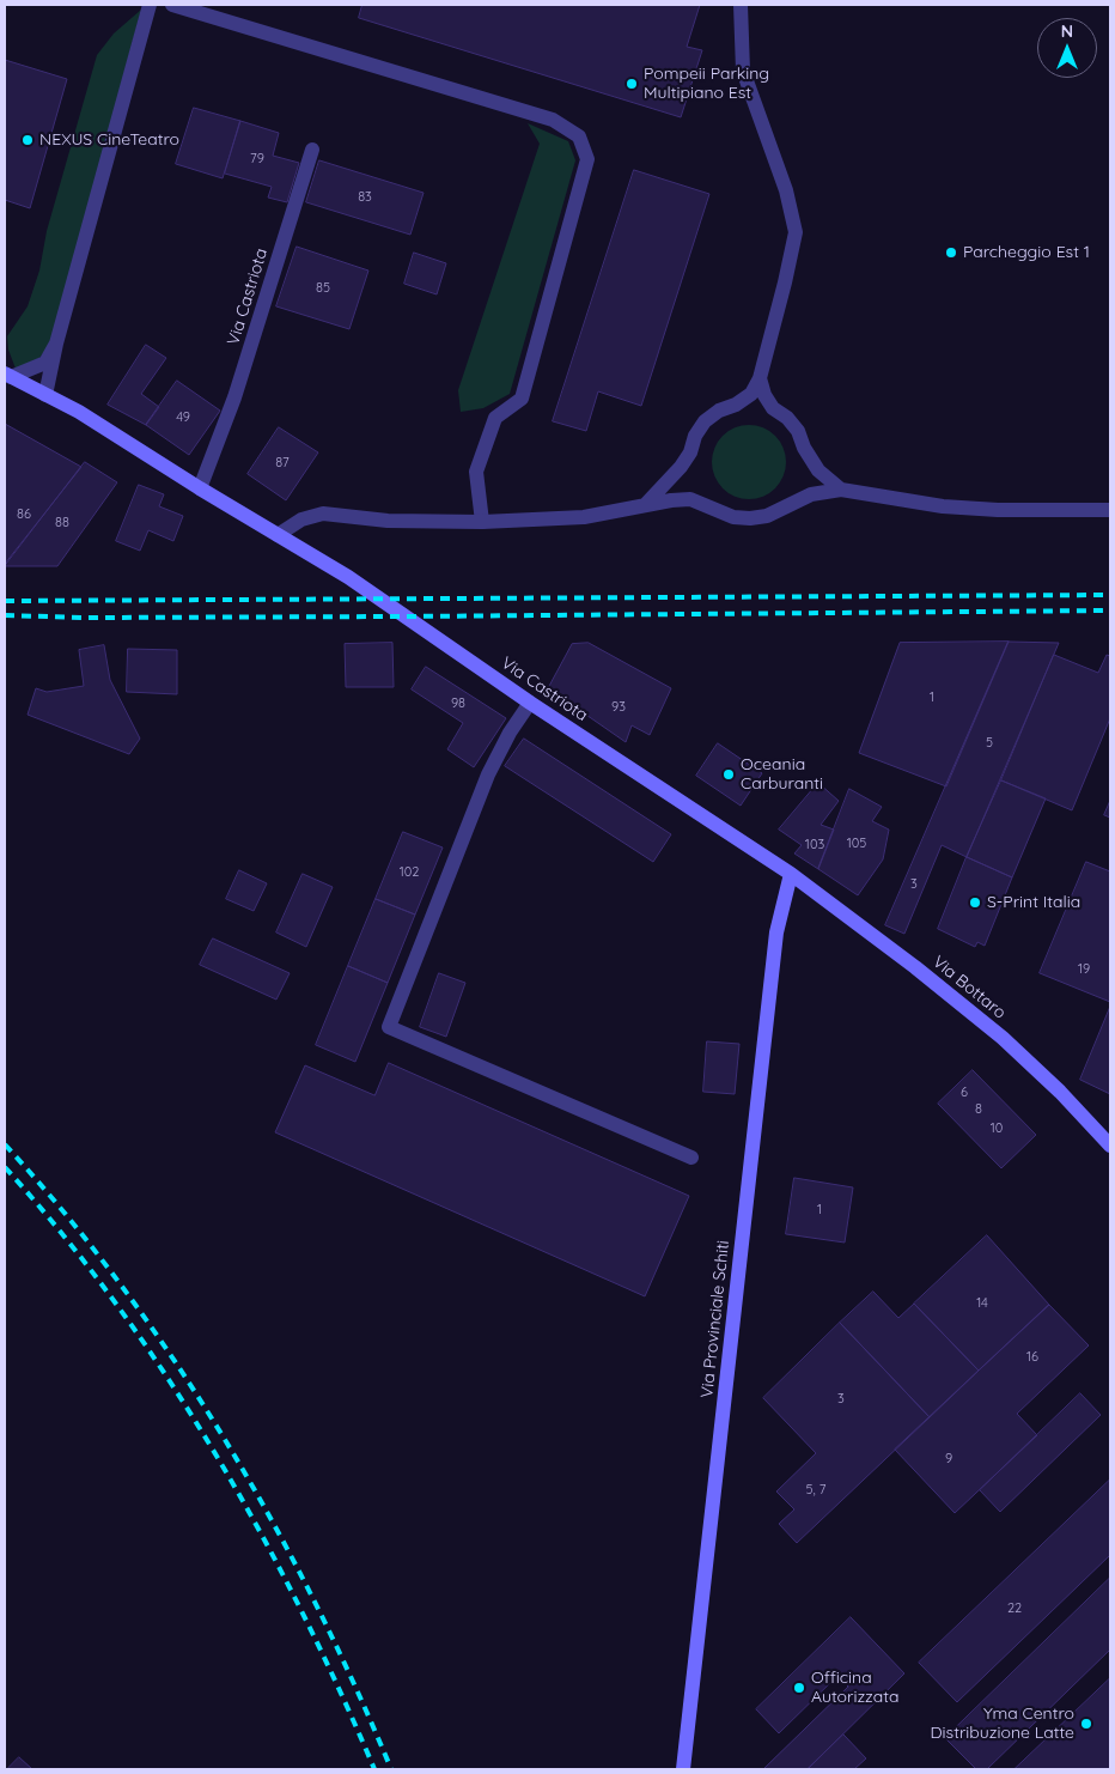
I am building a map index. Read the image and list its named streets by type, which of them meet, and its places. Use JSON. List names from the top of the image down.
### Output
{
  "streets": {
    "main road": ["Via Castriota", "Via Bottaro", "Via Provinciale Schiti"]
  },
  "crossings": [
    ["Via Castriota", "Via Bottaro"],
    ["Via Castriota", "Via Provinciale Schiti"],
    ["Via Bottaro", "Via Provinciale Schiti"]
  ],
  "places": [
    "Pompeii Parking Multipiano Est",
    "NEXUS CineTeatro",
    "Parcheggio Est 1",
    "Oceania Carburanti",
    "S-Print Italia",
    "Officina Autorizzata",
    "Yma Centro Distribuzione Latte"
  ],
  "house_numbers": [
    "79",
    "83",
    "85",
    "49",
    "87",
    "86",
    "88",
    "1",
    "98",
    "93",
    "5",
    "105",
    "103",
    "102",
    "3",
    "19",
    "6",
    "8",
    "10",
    "1",
    "14",
    "16",
    "3",
    "9",
    "5, 7",
    "22"
  ],
  "north": "top"
}
